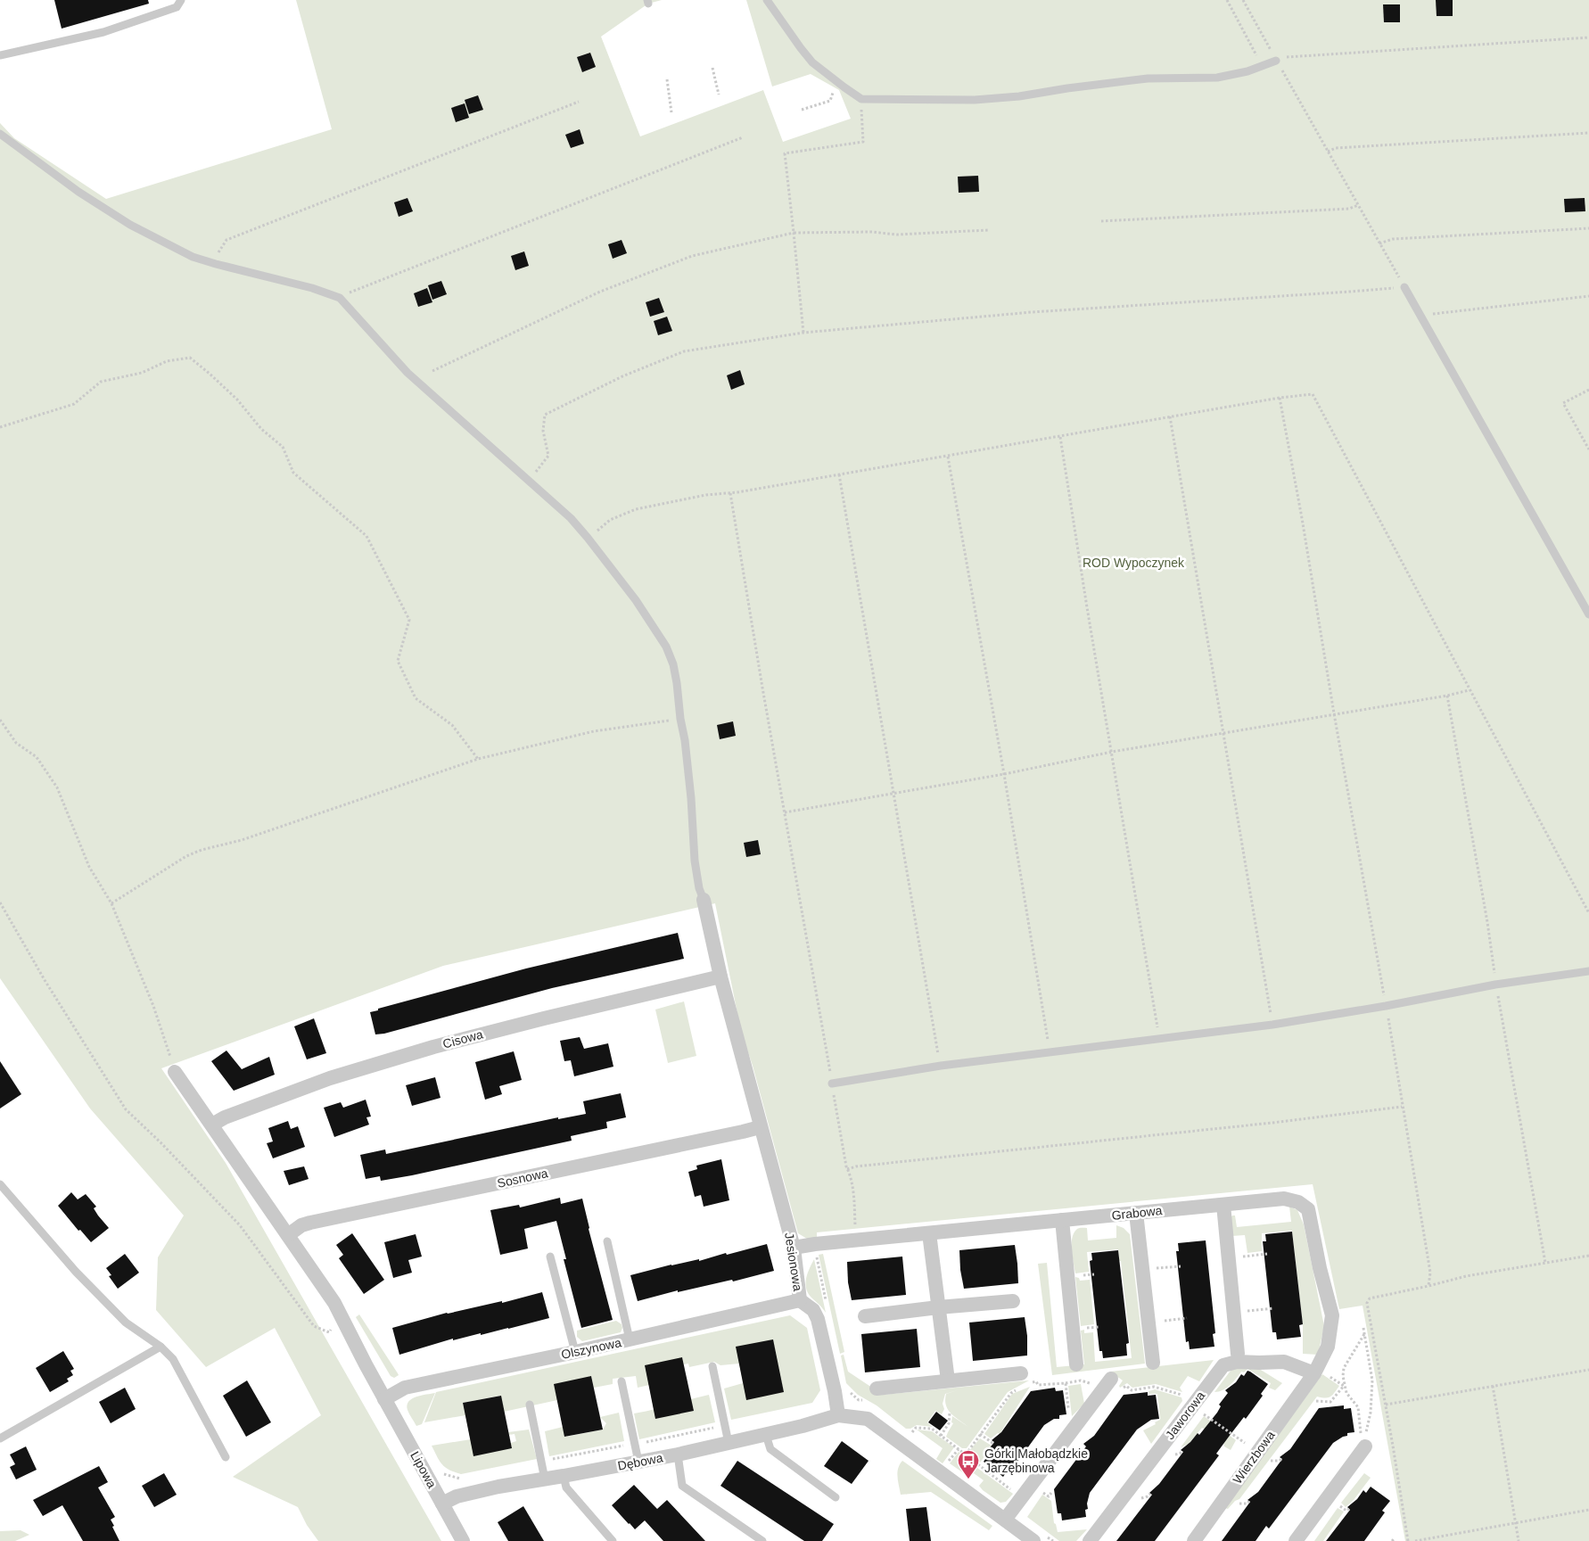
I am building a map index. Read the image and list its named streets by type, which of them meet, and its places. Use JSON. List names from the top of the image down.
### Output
{
  "streets": {
    "street": [
      "Cisowa",
      "Sosnowa",
      "Grabowa",
      "Jesionowa",
      "Olszynowa",
      "Jaworowa",
      "Wierzbowa",
      "Dębowa",
      "Lipowa"
    ]
  },
  "crossings": [
    ["Cisowa", "Jesionowa"],
    ["Cisowa", "Lipowa"],
    ["Sosnowa", "Jesionowa"],
    ["Sosnowa", "Lipowa"],
    ["Grabowa", "Jesionowa"],
    ["Grabowa", "Jaworowa"],
    ["Grabowa", "Wierzbowa"],
    ["Jesionowa", "Olszynowa"],
    ["Jesionowa", "Dębowa"],
    ["Olszynowa", "Lipowa"],
    ["Jaworowa", "Wierzbowa"],
    ["Dębowa", "Lipowa"]
  ],
  "parks": ["ROD Wypoczynek"],
  "places": {
    "bus stop": ["Górki Małobądzkie Jarzębinowa"]
  }
}
